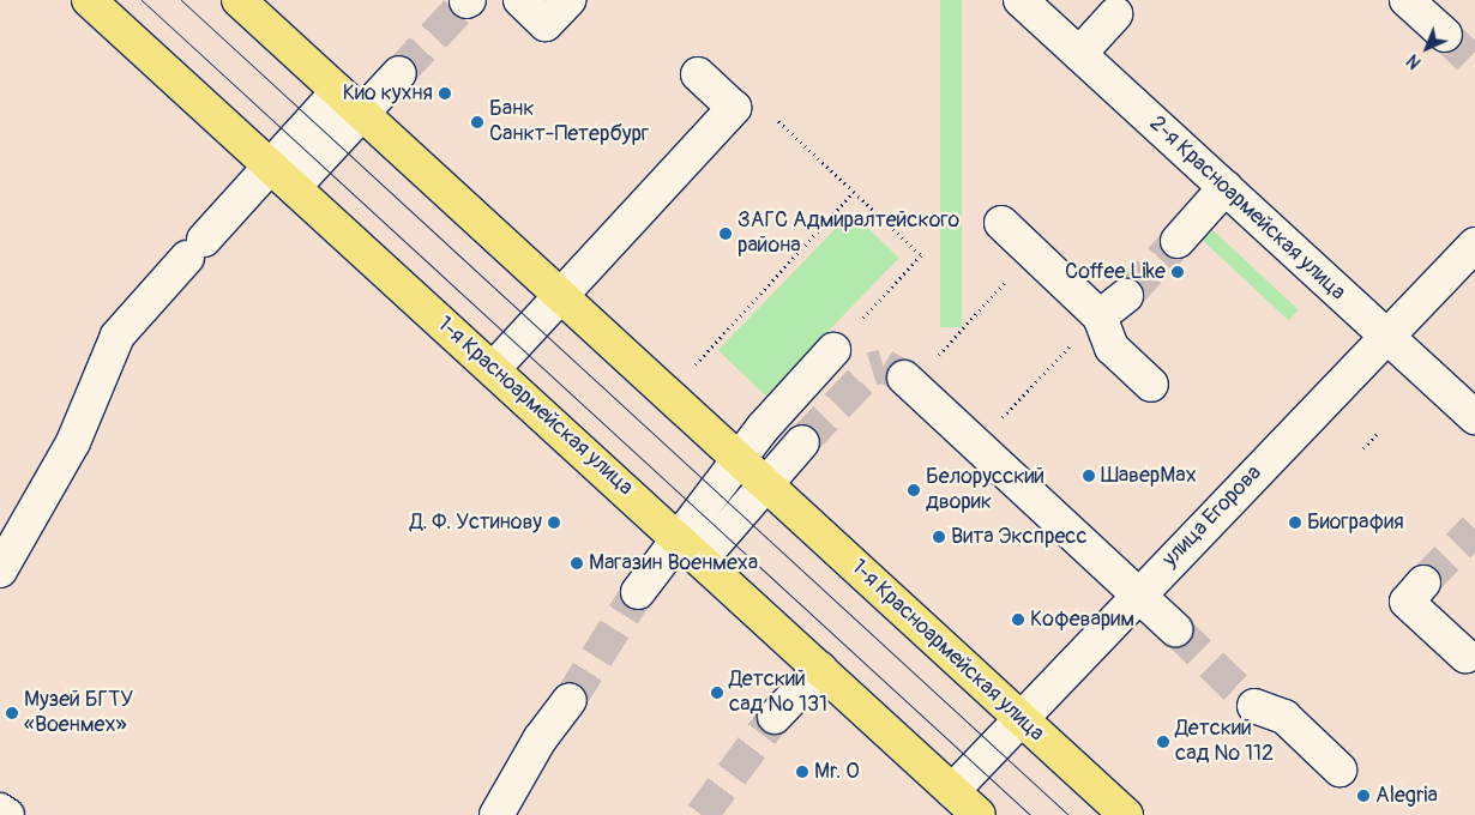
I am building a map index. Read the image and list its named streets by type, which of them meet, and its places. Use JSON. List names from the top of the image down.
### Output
{
  "streets": {
    "main road": ["1-я Красноармейская улица"],
    "street": ["2-я Красноармейская улица", "улица Егорова"]
  },
  "crossings": [
    ["2-я Красноармейская улица", "улица Егорова"],
    ["1-я Красноармейская улица", "улица Егорова"]
  ],
  "places": [
    "Кио кухня",
    "Банк Санкт-Петербург",
    "ЗАГС Адмиралтейского района",
    "Coffee Like",
    "ШаверMax",
    "Белорусский дворик",
    "Д. Ф. Устинову",
    "Биография",
    "Вита Экспресс",
    "Магазин Военмеха",
    "Кофеварим",
    "Детский сад № 131",
    "Музей БГТУ «Военмех»",
    "Детский сад № 112",
    "Mr. O",
    "Alegria"
  ],
  "north": "bottom left"
}
